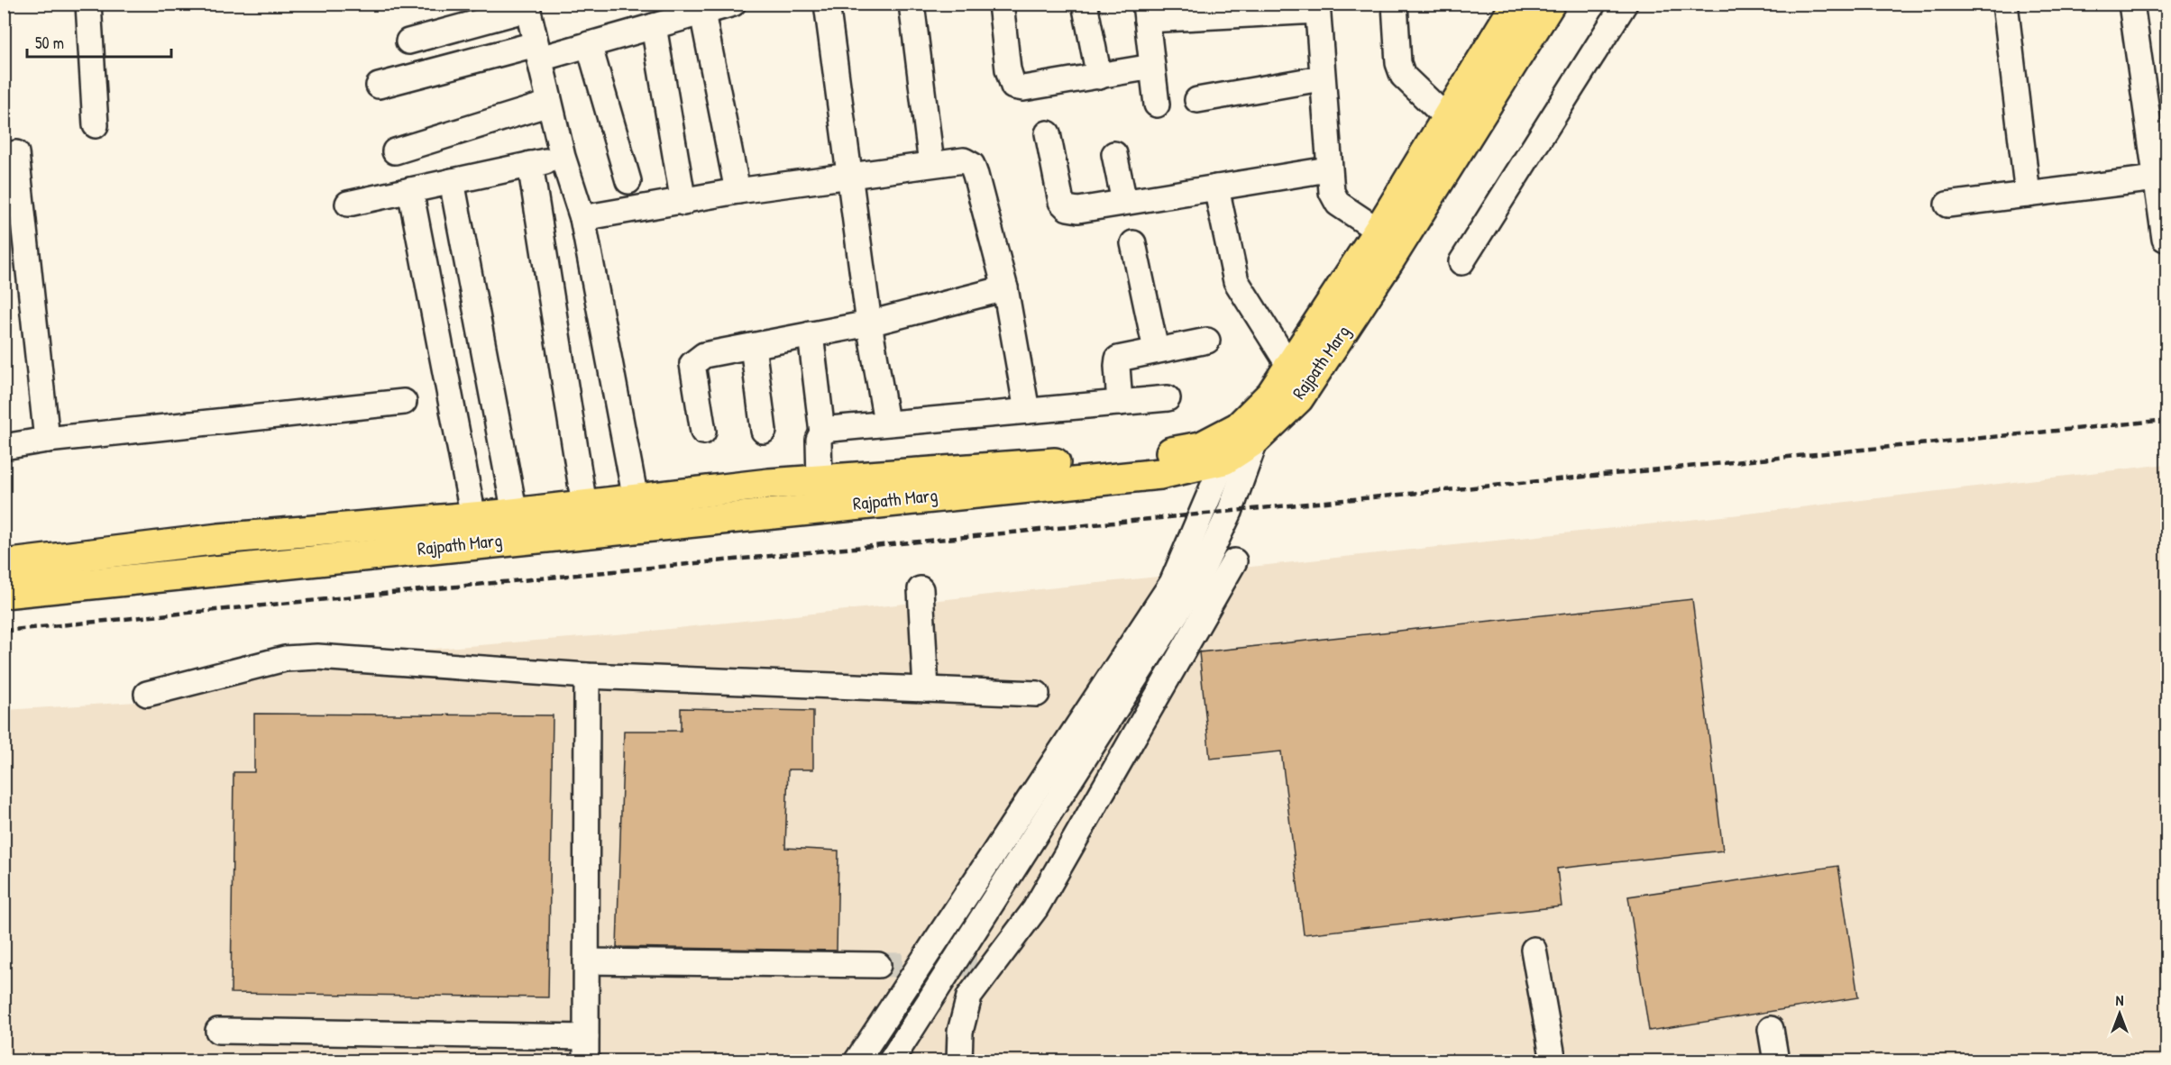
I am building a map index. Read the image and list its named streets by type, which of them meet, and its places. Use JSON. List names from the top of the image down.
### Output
{
  "streets": {
    "main road": ["Rajpath Marg"]
  },
  "scale_bar": "50 m",
  "north": "top"
}
